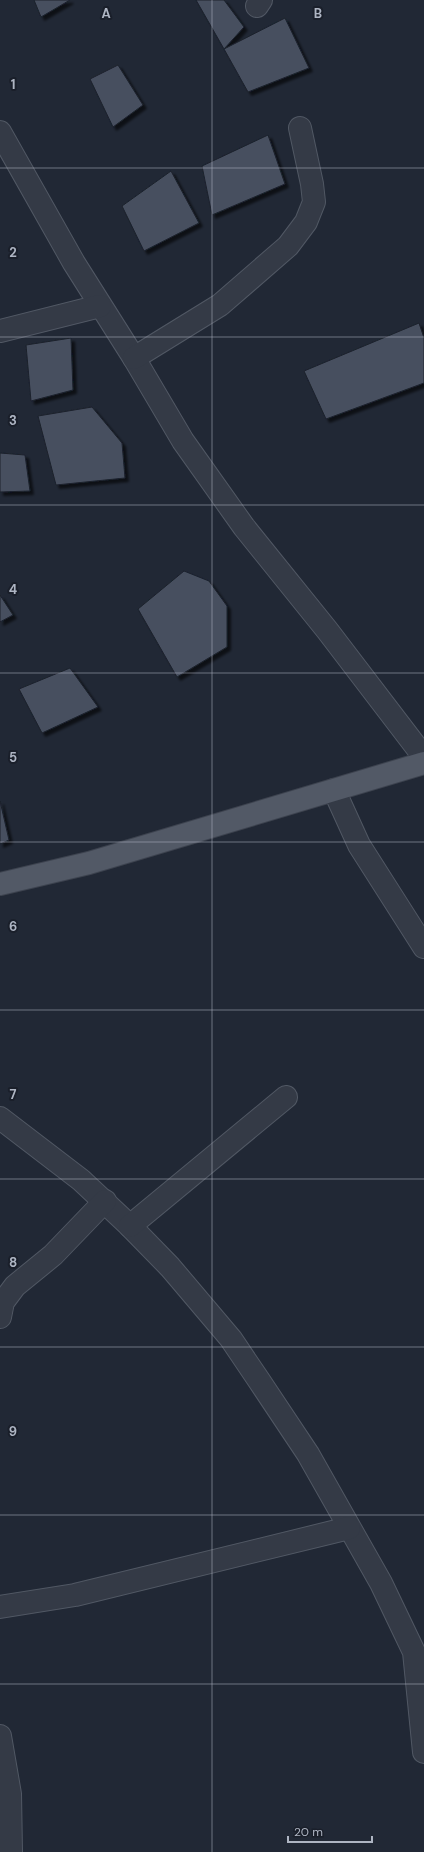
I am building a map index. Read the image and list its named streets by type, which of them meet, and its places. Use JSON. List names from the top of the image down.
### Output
{
  "scale_bar": "20 m",
  "grid": {
    "columns": ["A", "B"],
    "rows": [
      "1",
      "2",
      "3",
      "4",
      "5",
      "6",
      "7",
      "8",
      "9"
    ]
  }
}
